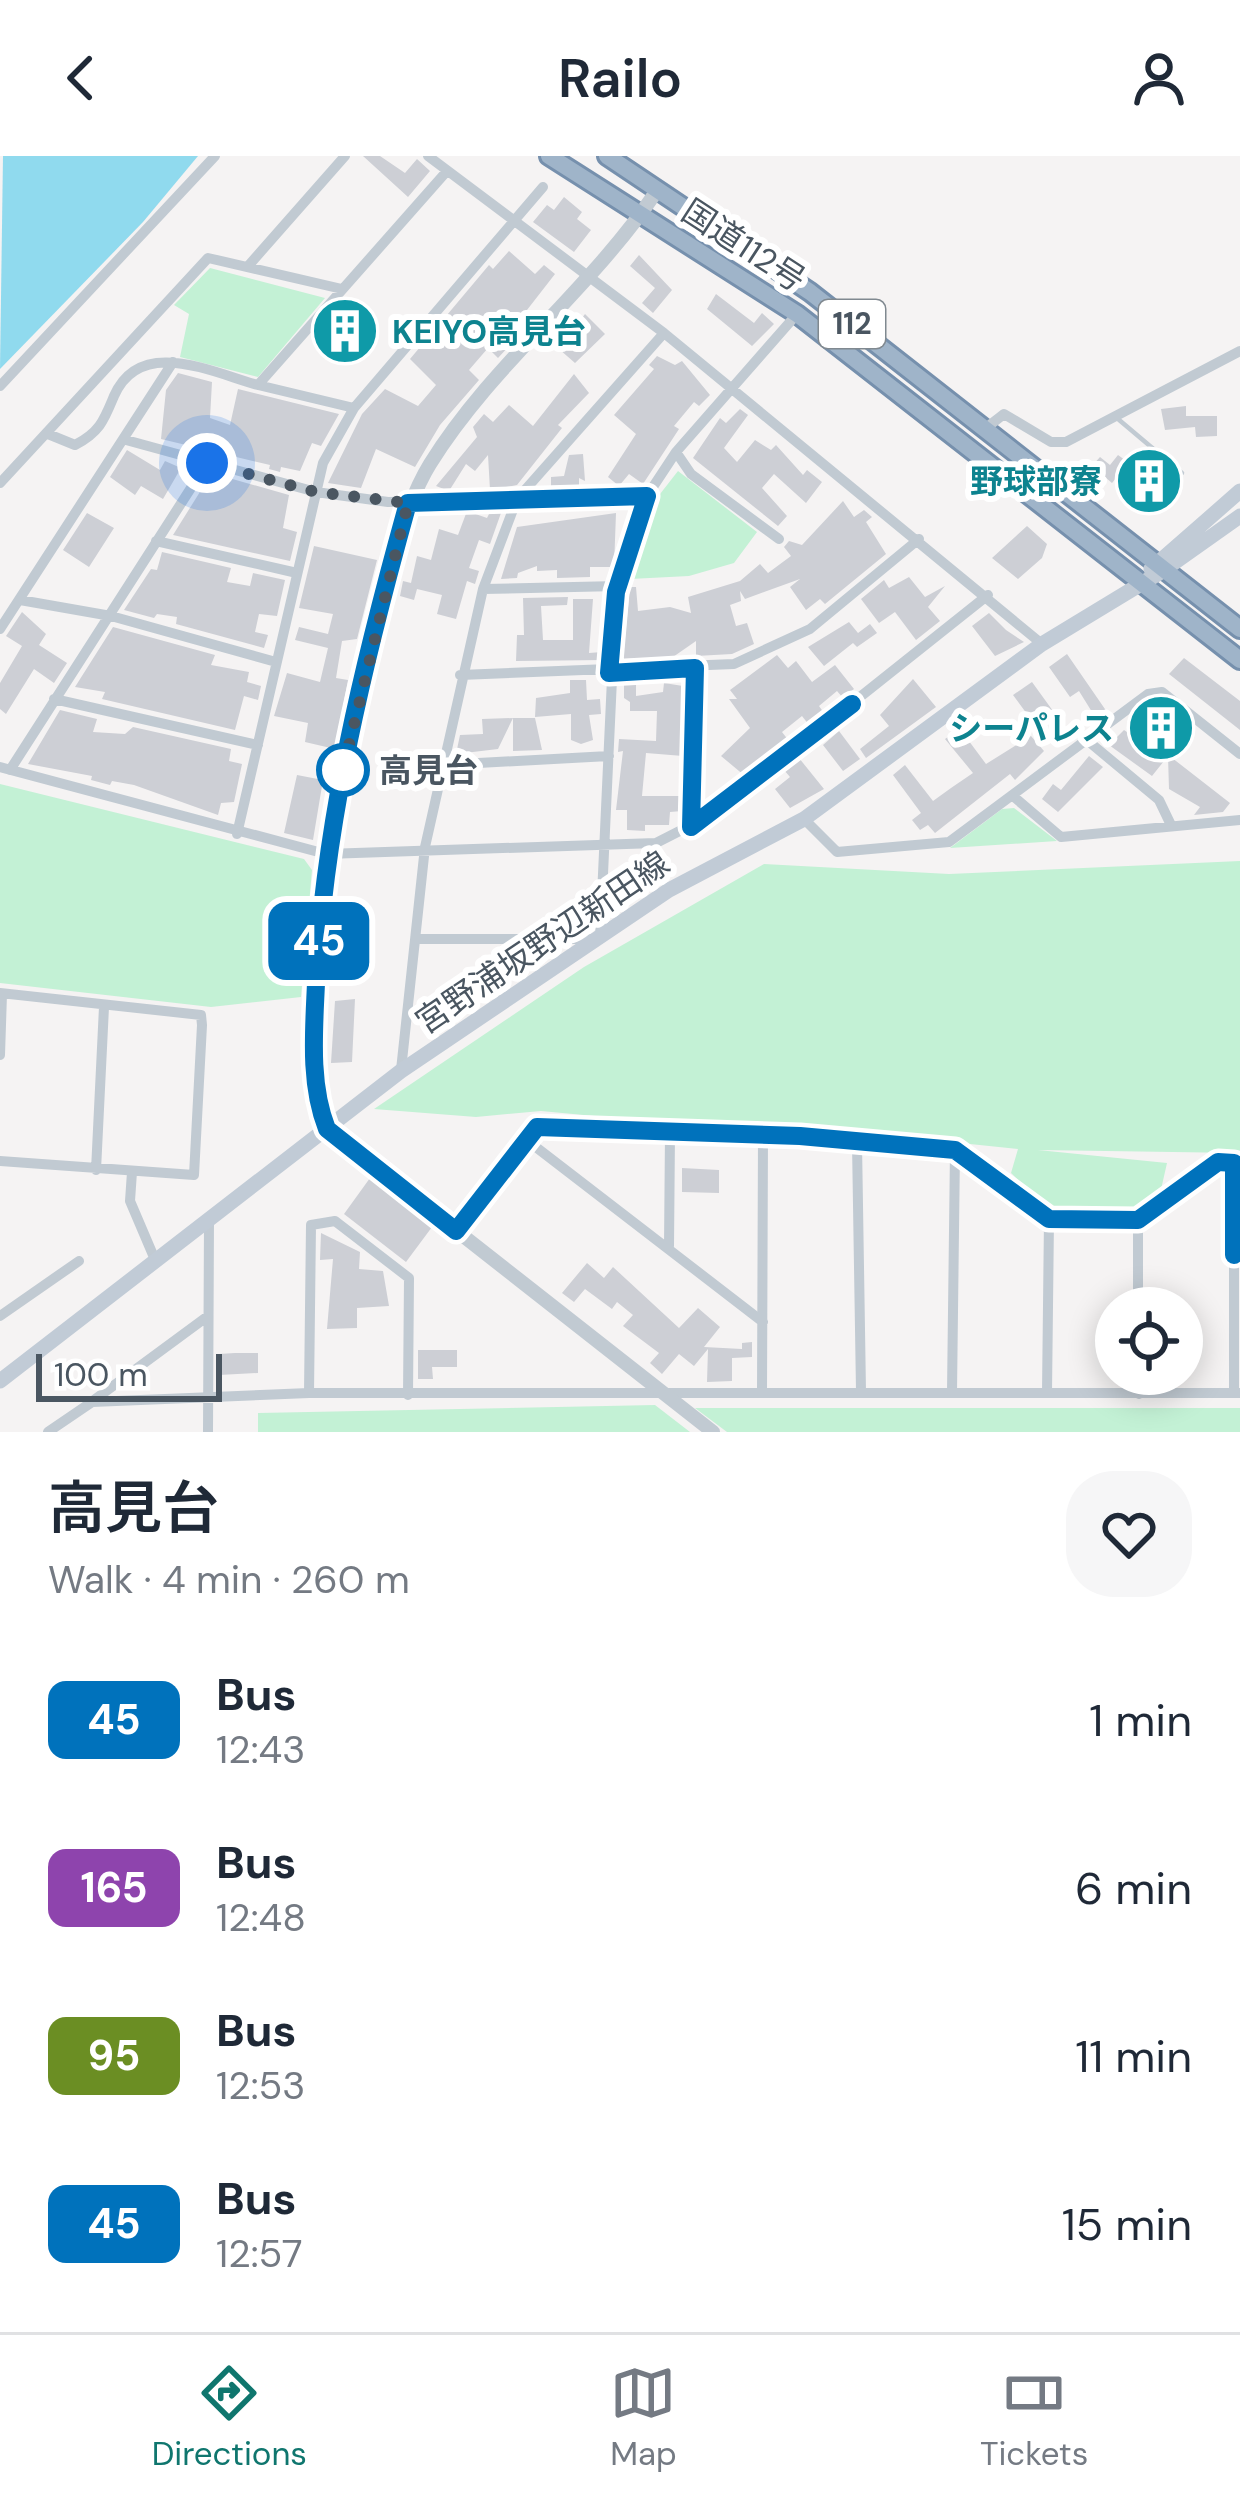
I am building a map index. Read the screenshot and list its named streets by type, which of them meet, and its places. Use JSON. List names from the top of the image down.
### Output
{
  "streets": {
    "highway": ["国道112号", "112"],
    "main road": ["宮野浦坂野辺新田線"]
  },
  "crossings": [
    ["国道112号", "宮野浦坂野辺新田線"]
  ],
  "places": {
    "building": ["KEIYO高見台", "野球部寮", "シーパレス"],
    "other": ["高見台"]
  },
  "lines": ["bus line 45"],
  "scale_bar": "100 m",
  "page": {
    "header": "Railo",
    "on_map": "45",
    "scale": "100 m",
    "heading": ["高見台", "Walk · 4 min · 260 m"],
    "list": [
      {
        "mark": "45",
        "name": "Bus",
        "note": "12:43",
        "value": "1 min"
      },
      {
        "mark": "165",
        "name": "Bus",
        "note": "12:48",
        "value": "6 min"
      },
      {
        "mark": "95",
        "name": "Bus",
        "note": "12:53",
        "value": "11 min"
      },
      {
        "mark": "45",
        "name": "Bus",
        "note": "12:57",
        "value": "15 min"
      }
    ],
    "tabs": ["Directions", "Map", "Tickets"]
  }
}
